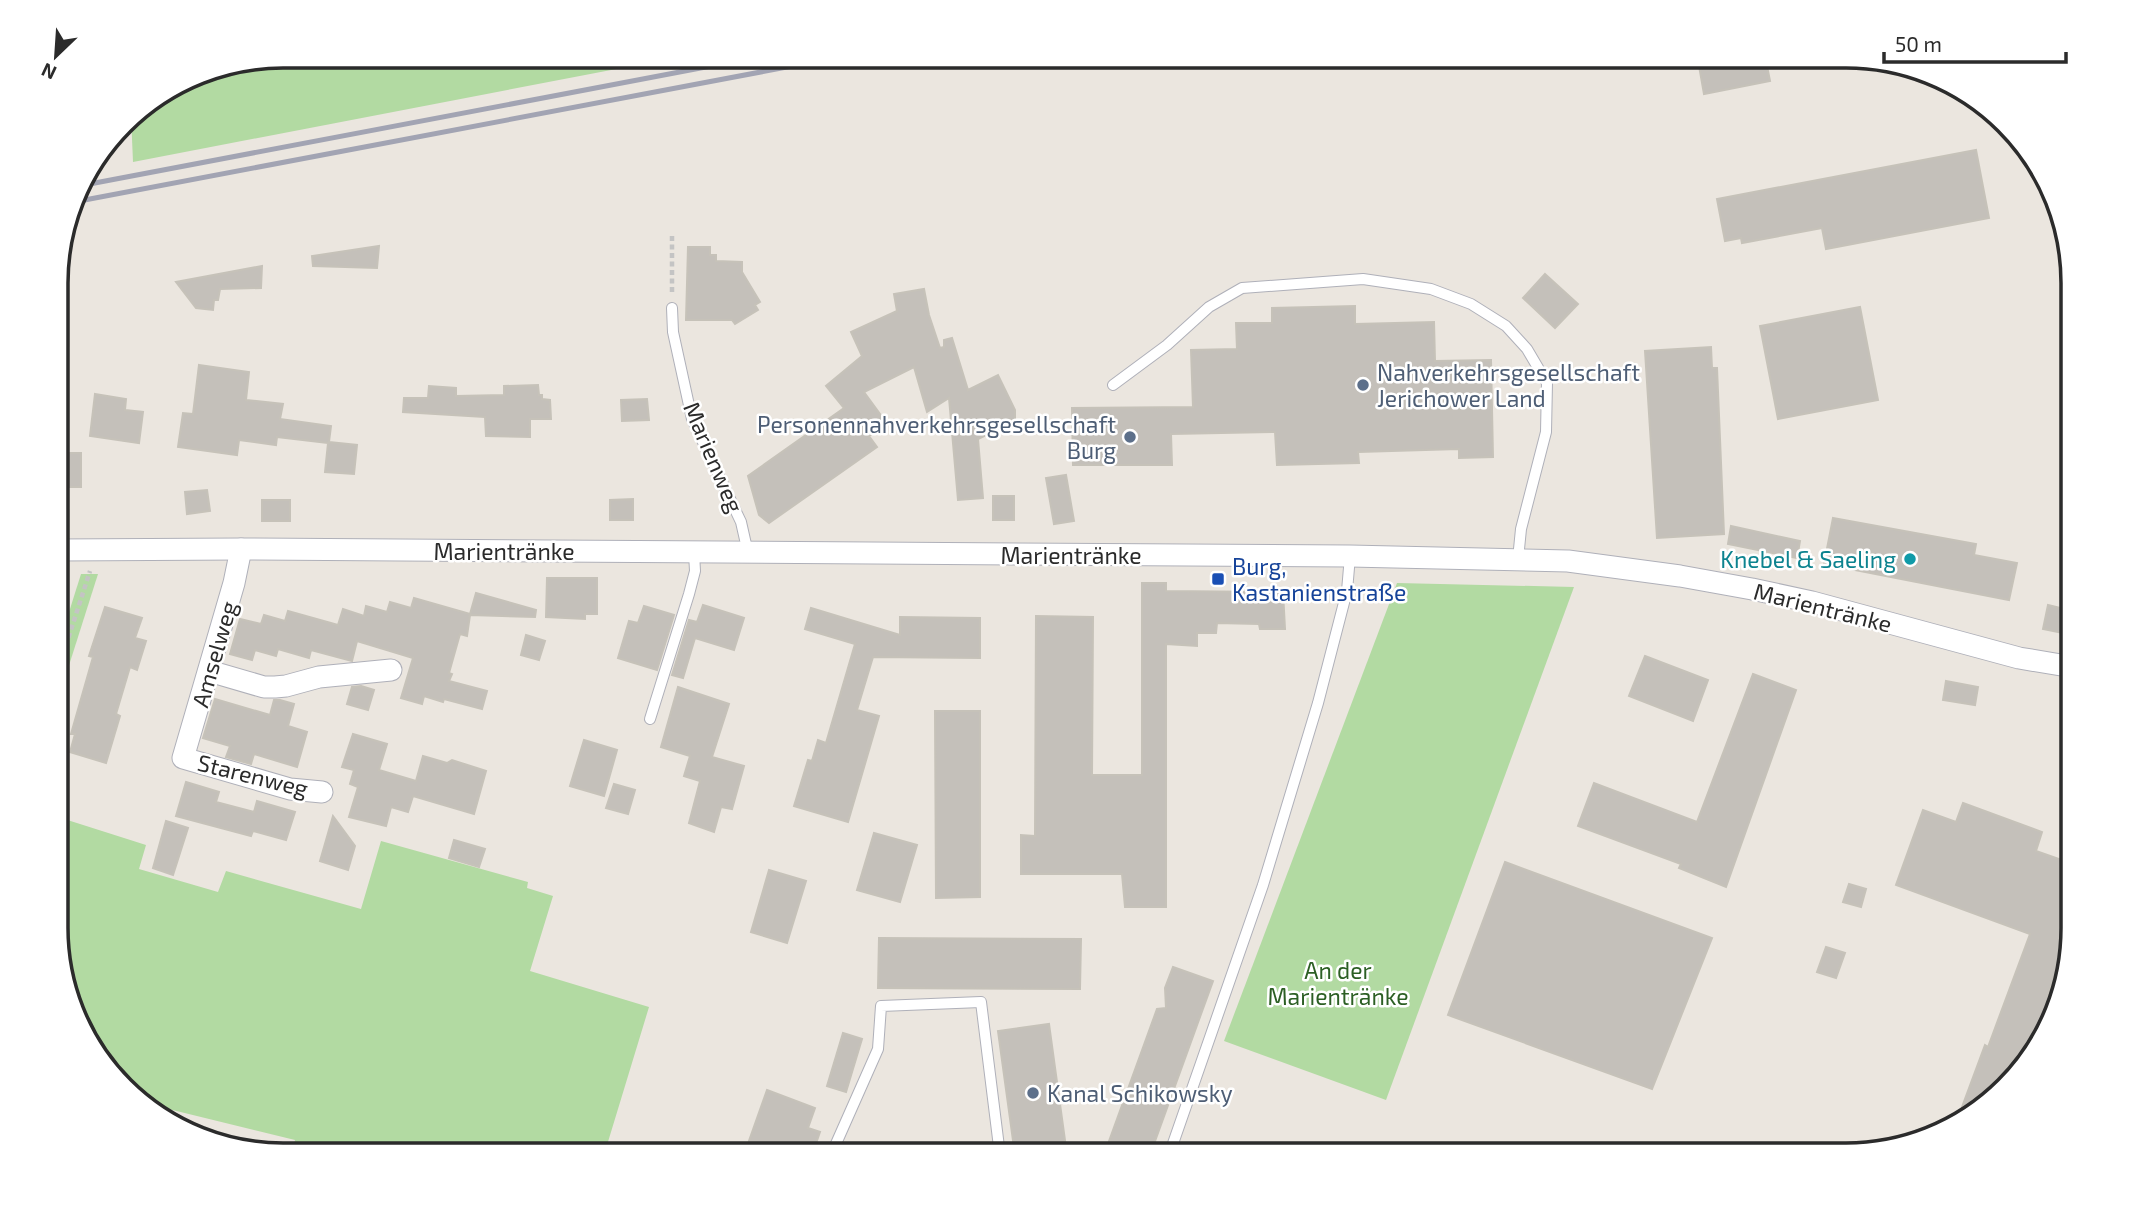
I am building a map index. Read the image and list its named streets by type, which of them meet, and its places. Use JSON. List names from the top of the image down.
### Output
{
  "streets": {
    "street": ["Marientränke", "Amselweg", "Starenweg"],
    "lane": ["Marienweg"]
  },
  "crossings": [
    ["Marienweg", "Marientränke"],
    ["Marientränke", "Amselweg"],
    ["Amselweg", "Starenweg"]
  ],
  "parks": ["An der Marientränke"],
  "places": {
    "other": [
      "Nahverkehrsgesellschaft Jerichower Land",
      "Personennahverkehrsgesellschaft Burg",
      "Knebel & Saeling",
      "Kanal Schikowsky"
    ],
    "transit": ["Burg, Kastanienstraße"]
  },
  "scale_bar": "50 m",
  "north": "bottom left"
}
